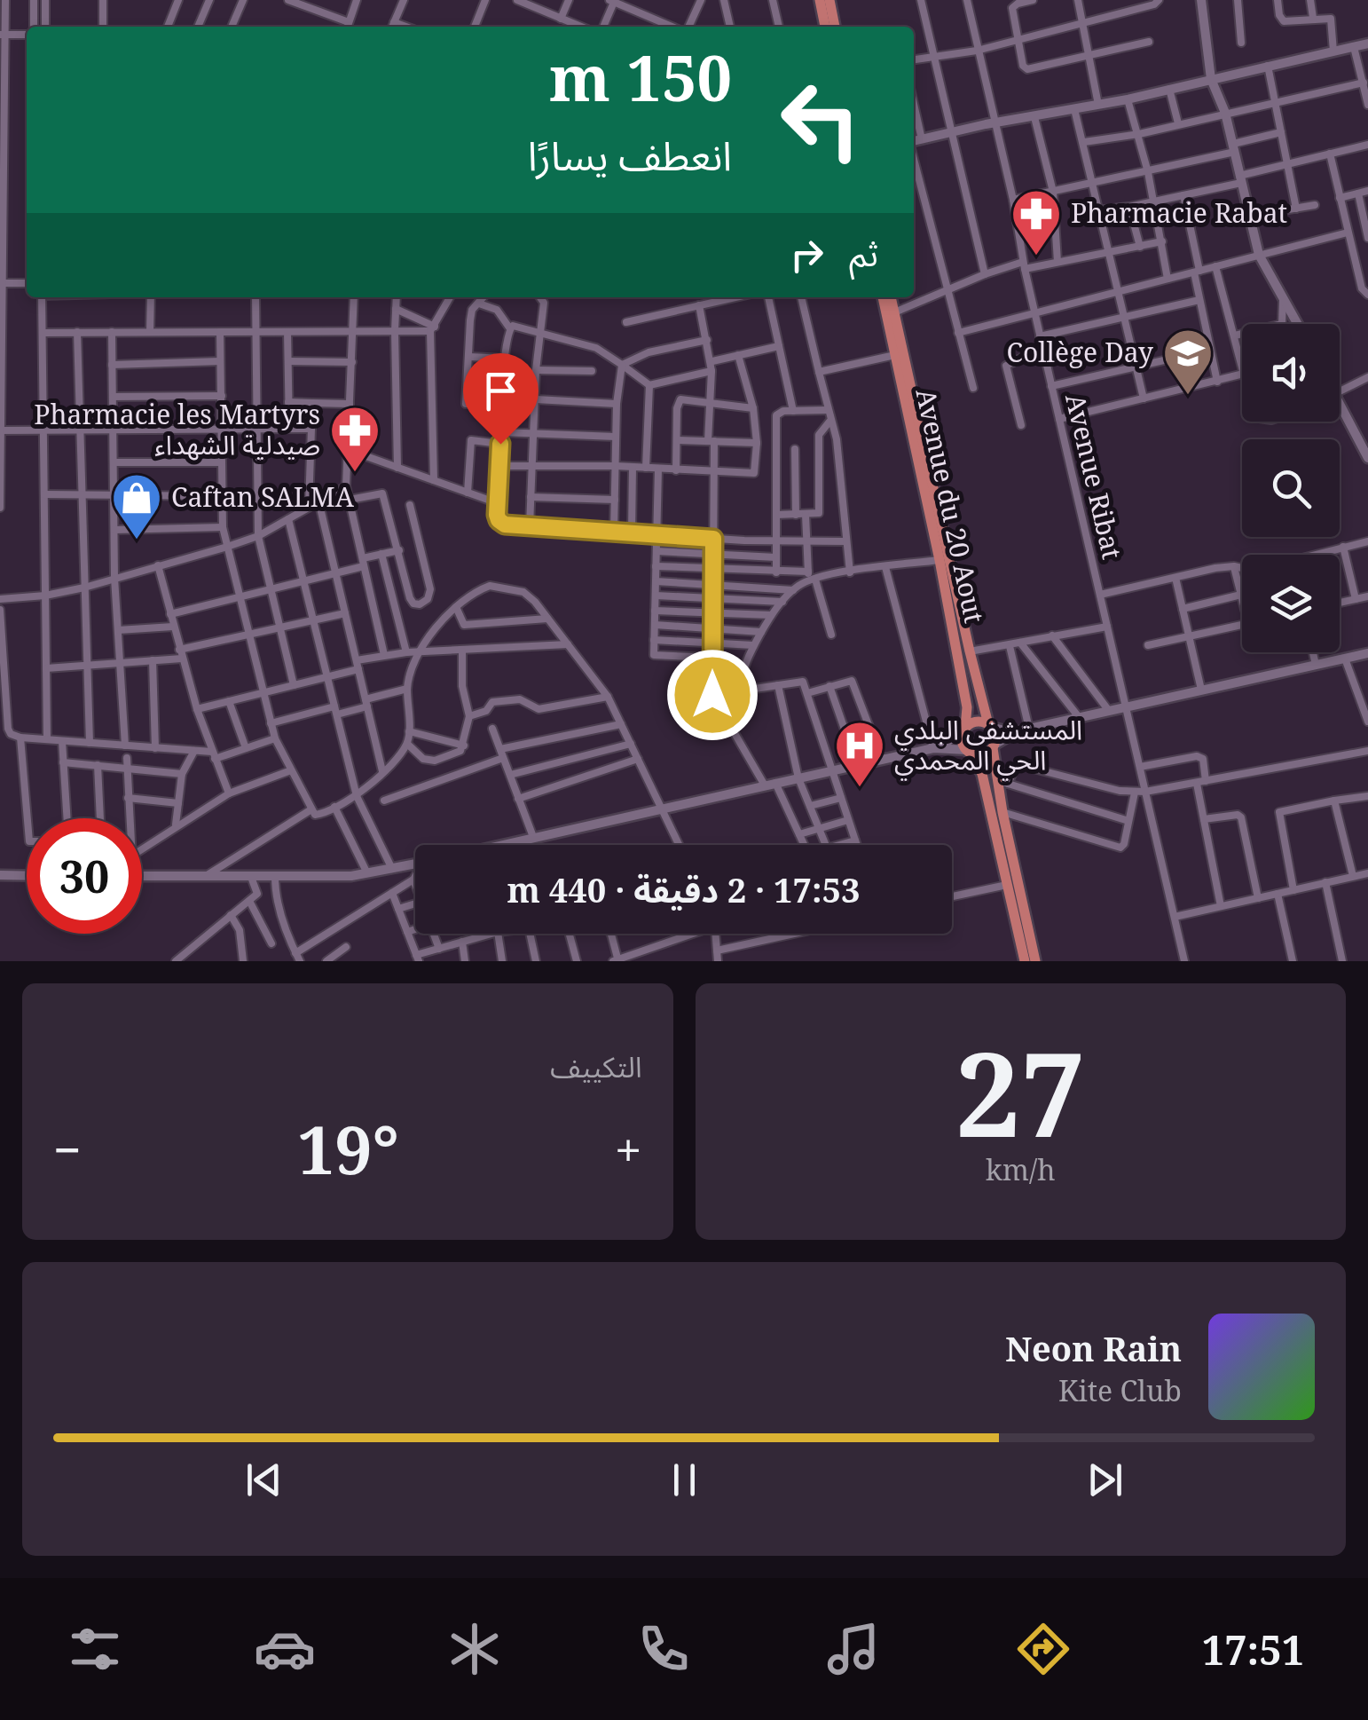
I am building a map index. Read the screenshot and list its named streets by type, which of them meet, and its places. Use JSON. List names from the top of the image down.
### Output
{
  "streets": {
    "main road": ["Avenue du 20 Aout"],
    "street": ["Avenue Ribat"]
  },
  "places": {
    "pharmacy": ["Pharmacie Rabat", "Pharmacie les Martyrs صيدلية الشهداء"],
    "school or university": ["Collège Day"],
    "shop": ["Caftan SALMA"],
    "hospital": ["المستشفى البلدي الحي المحمدي"]
  },
  "page": {
    "turn": ["150 m", "انعطف يسارًا"],
    "then": "ثم",
    "limit": "30",
    "trip": "17:53 · 2 دقيقة · 440 m",
    "tile": [
      ["27", "km/h"],
      "التكييف"
    ],
    "heat": ["−", "19°", "+"],
    "song": ["Neon Rain", "Kite Club"],
    "tabs": "17:51"
  }
}
